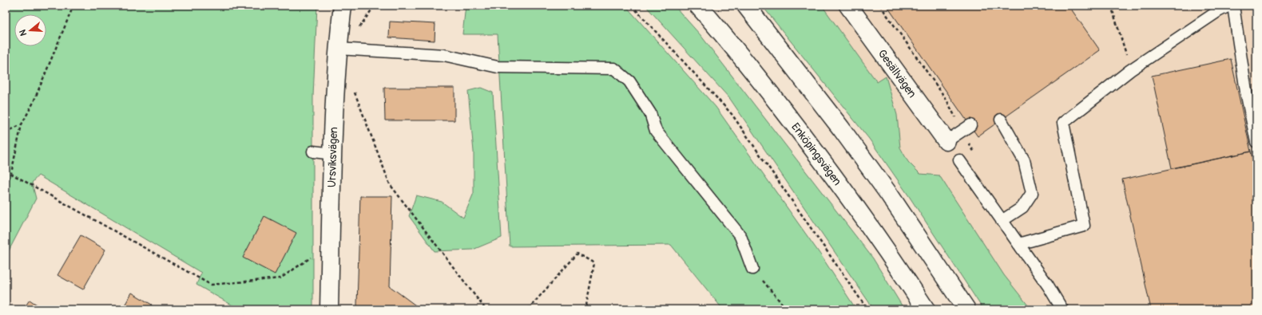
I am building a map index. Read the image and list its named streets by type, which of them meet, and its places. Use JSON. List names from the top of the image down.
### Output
{
  "streets": {
    "main road": ["Gesällvägen", "Enköpingsvägen", "Ursviksvägen"]
  },
  "north": "left"
}
